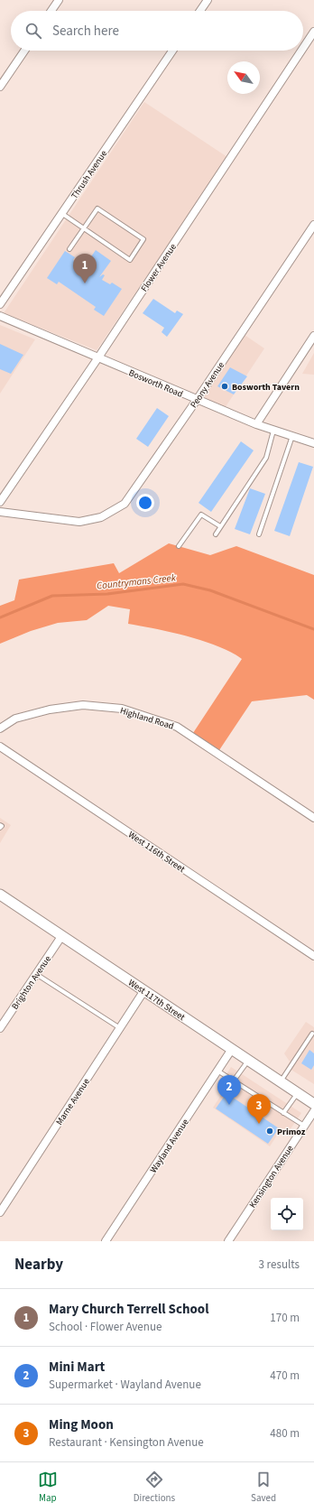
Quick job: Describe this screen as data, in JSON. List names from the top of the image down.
{
  "streets": {
    "main road": ["West 117th Street"],
    "street": [
      "Thrush Avenue",
      "Flower Avenue",
      "Bosworth Road",
      "Peony Avenue",
      "Highland Road",
      "West 116th Street",
      "Brighton Avenue",
      "Marne Avenue",
      "Wayland Avenue",
      "Kensington Avenue"
    ]
  },
  "crossings": [
    ["Flower Avenue", "Bosworth Road"],
    ["Bosworth Road", "Peony Avenue"],
    ["Brighton Avenue", "West 117th Street"],
    ["West 117th Street", "Marne Avenue"],
    ["West 117th Street", "Wayland Avenue"]
  ],
  "water": ["Countrymans Creek"],
  "places": ["Bosworth Tavern", "Primoz"],
  "north": "top left",
  "page": {
    "search": "Search here",
    "pins": ["1", "2", "3"],
    "heading": ["Nearby", "3 results"],
    "list": [
      {
        "mark": "1",
        "name": "Mary Church Terrell School",
        "note": "School · Flower Avenue",
        "value": "170 m"
      },
      {
        "mark": "2",
        "name": "Mini Mart",
        "note": "Supermarket · Wayland Avenue",
        "value": "470 m"
      },
      {
        "mark": "3",
        "name": "Ming Moon",
        "note": "Restaurant · Kensington Avenue",
        "value": "480 m"
      }
    ],
    "nav": ["Map", "Directions", "Saved"]
  }
}
